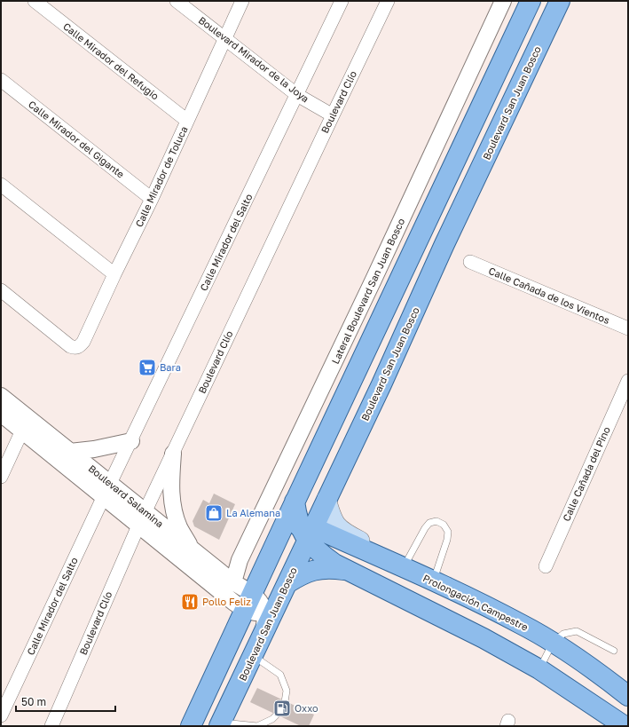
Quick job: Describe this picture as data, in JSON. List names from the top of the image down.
{
  "streets": {
    "main road": ["Boulevard San Juan Bosco", "Prolongación Campestre"],
    "street": [
      "Boulevard Mirador de la Joya",
      "Calle Mirador del Refugio",
      "Boulevard Clío",
      "Calle Mirador del Gigante",
      "Calle Mirador de Toluca",
      "Calle Mirador del Salto",
      "Lateral Boulevard San Juan Bosco",
      "Calle Cañada de los Vientos",
      "Calle Cañada del Pino",
      "Boulevard Salamina"
    ]
  },
  "crossings": [
    ["Boulevard Mirador de la Joya", "Boulevard Clío"],
    ["Boulevard Mirador de la Joya", "Calle Mirador de Toluca"],
    ["Boulevard Mirador de la Joya", "Calle Mirador del Salto"],
    ["Calle Mirador del Refugio", "Calle Mirador de Toluca"],
    ["Boulevard Clío", "Boulevard Salamina"],
    ["Boulevard San Juan Bosco", "Prolongación Campestre"],
    ["Calle Mirador del Gigante", "Calle Mirador de Toluca"],
    ["Calle Mirador del Salto", "Boulevard Salamina"],
    ["Lateral Boulevard San Juan Bosco", "Boulevard Salamina"]
  ],
  "places": {
    "supermarket": ["Bara"],
    "shop": ["La Alemana"],
    "restaurant": ["Pollo Feliz"],
    "fuel station": ["Oxxo"]
  },
  "scale_bar": "50 m"
}
